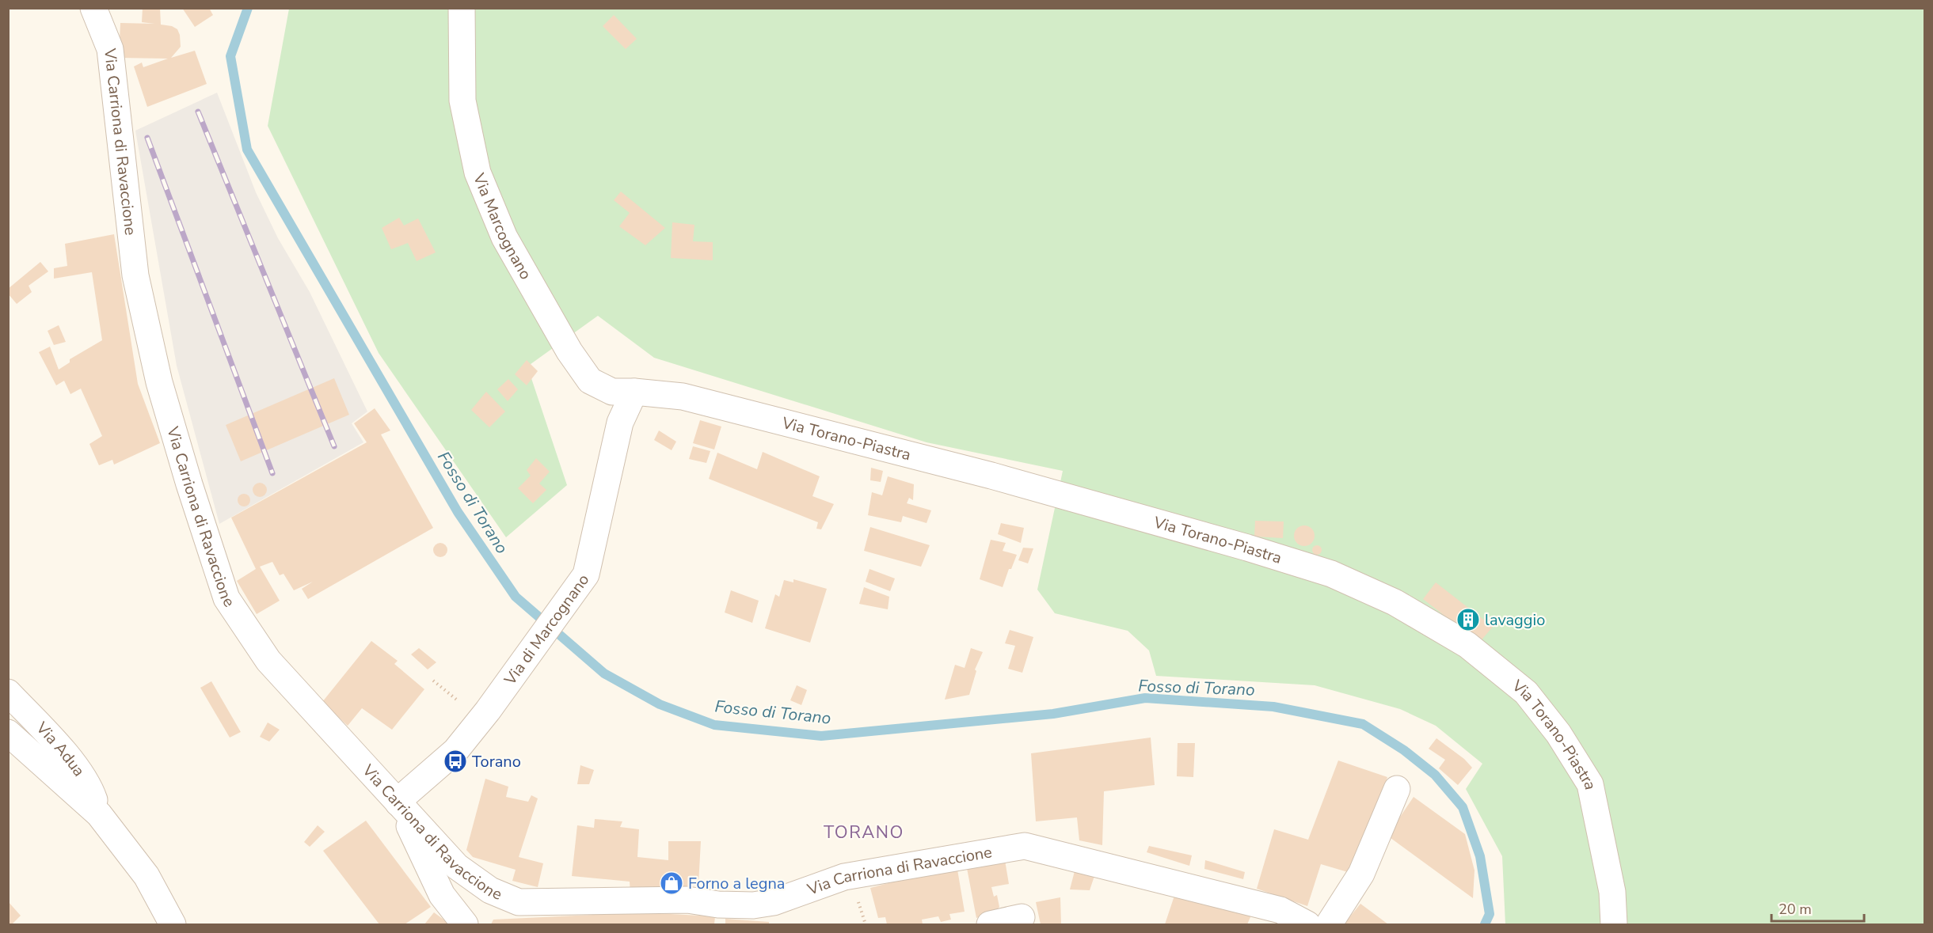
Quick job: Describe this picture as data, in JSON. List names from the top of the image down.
{
  "streets": {
    "street": [
      "Via Carriona di Ravaccione",
      "Via Marcognano",
      "Via Torano-Piastra",
      "Via di Marcognano",
      "Via Adua"
    ]
  },
  "crossings": [
    ["Via Carriona di Ravaccione", "Via di Marcognano"],
    ["Via Marcognano", "Via Torano-Piastra"],
    ["Via Marcognano", "Via di Marcognano"],
    ["Via Torano-Piastra", "Via di Marcognano"]
  ],
  "districts": ["TORANO"],
  "water": ["Fosso di Torano"],
  "places": {
    "building": ["lavaggio"],
    "bus stop": ["Torano"],
    "shop": ["Forno a legna"]
  },
  "scale_bar": "20 m"
}
